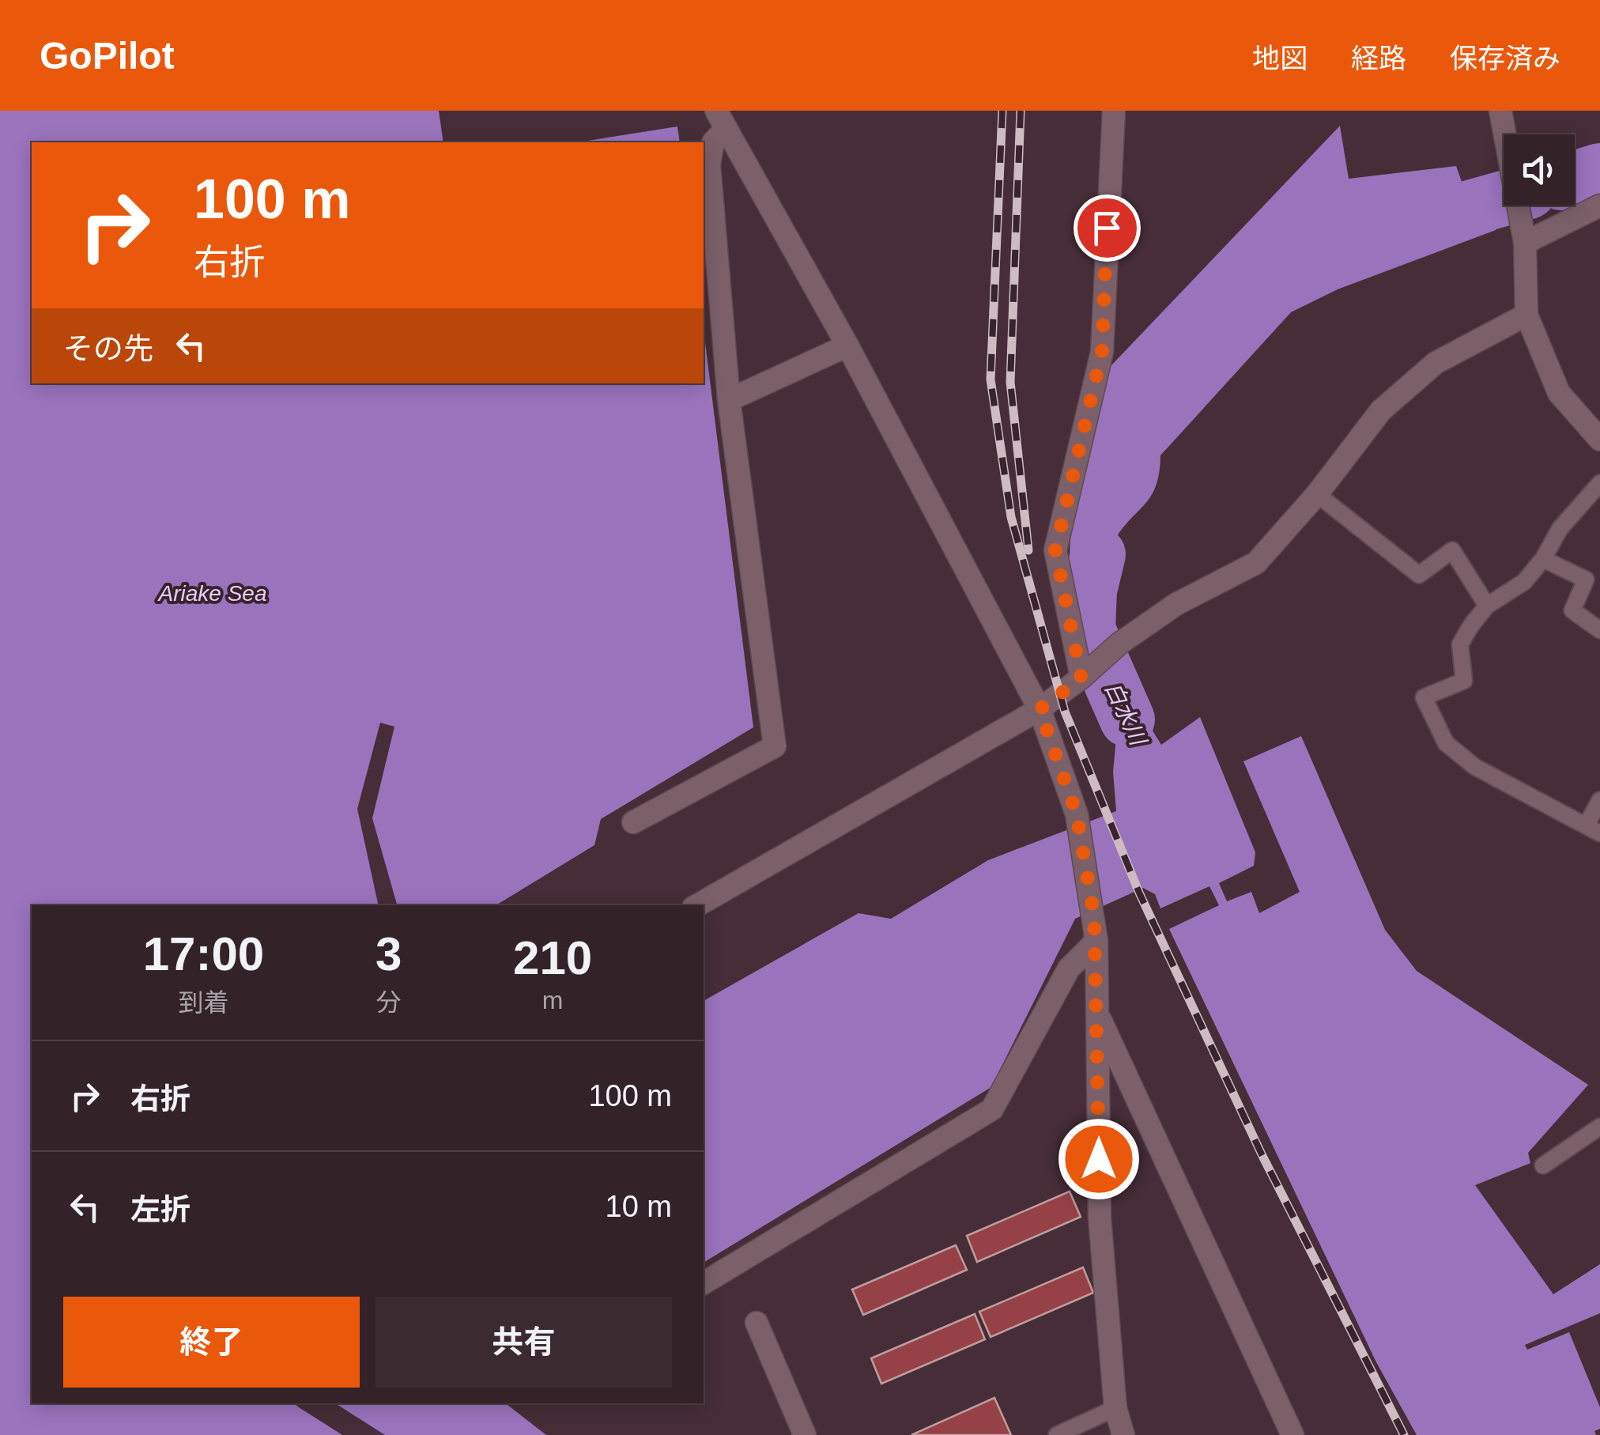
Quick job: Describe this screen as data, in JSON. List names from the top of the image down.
{
  "water": ["Ariake Sea", "白水川"],
  "page": {
    "header": "GoPilot",
    "nav": ["地図", "経路", "保存済み"],
    "turn": ["100 m", "右折"],
    "then": "その先",
    "eta": [
      "17:00",
      "到着",
      "3",
      "分",
      "210",
      "m"
    ],
    "list": [
      {
        "name": "右折",
        "value": "100 m"
      },
      {
        "name": "左折",
        "value": "10 m"
      }
    ],
    "buttons": ["終了", "共有"]
  }
}
